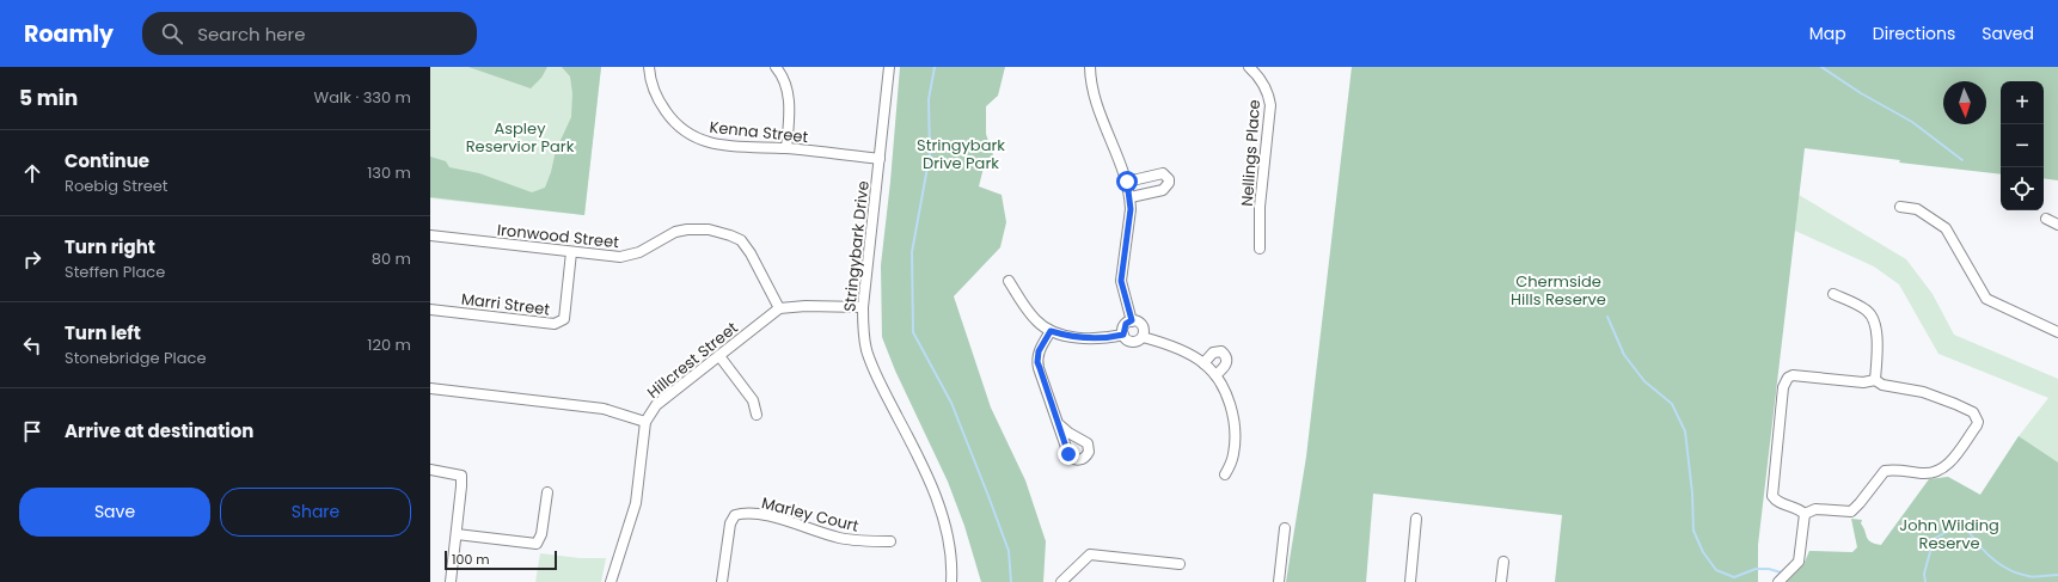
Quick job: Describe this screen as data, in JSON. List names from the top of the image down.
{
  "streets": {
    "street": [
      "Kenna Street",
      "Nellings Place",
      "Ironwood Street",
      "Stringybark Drive",
      "Marri Street",
      "Hillcrest Street",
      "Marley Court"
    ]
  },
  "crossings": [
    ["Kenna Street", "Stringybark Drive"],
    ["Ironwood Street", "Marri Street"],
    ["Ironwood Street", "Hillcrest Street"]
  ],
  "parks": [
    "Aspley Reservior Park",
    "Stringybark Drive Park",
    "Chermside Hills Reserve",
    "John Wilding Reserve"
  ],
  "scale_bar": "100 m",
  "north": "bottom",
  "page": {
    "header": "Roamly",
    "search": "Search here",
    "nav": ["Map", "Directions", "Saved"],
    "heading": ["5 min", "Walk · 330 m"],
    "map_buttons": ["+", "−"],
    "list": [
      ["Continue", "Roebig Street", "130 m"],
      ["Turn right", "Steffen Place", "80 m"],
      ["Turn left", "Stonebridge Place", "120 m"],
      "Arrive at destination"
    ],
    "buttons": ["Save", "Share"],
    "scale": "100 m"
  }
}
